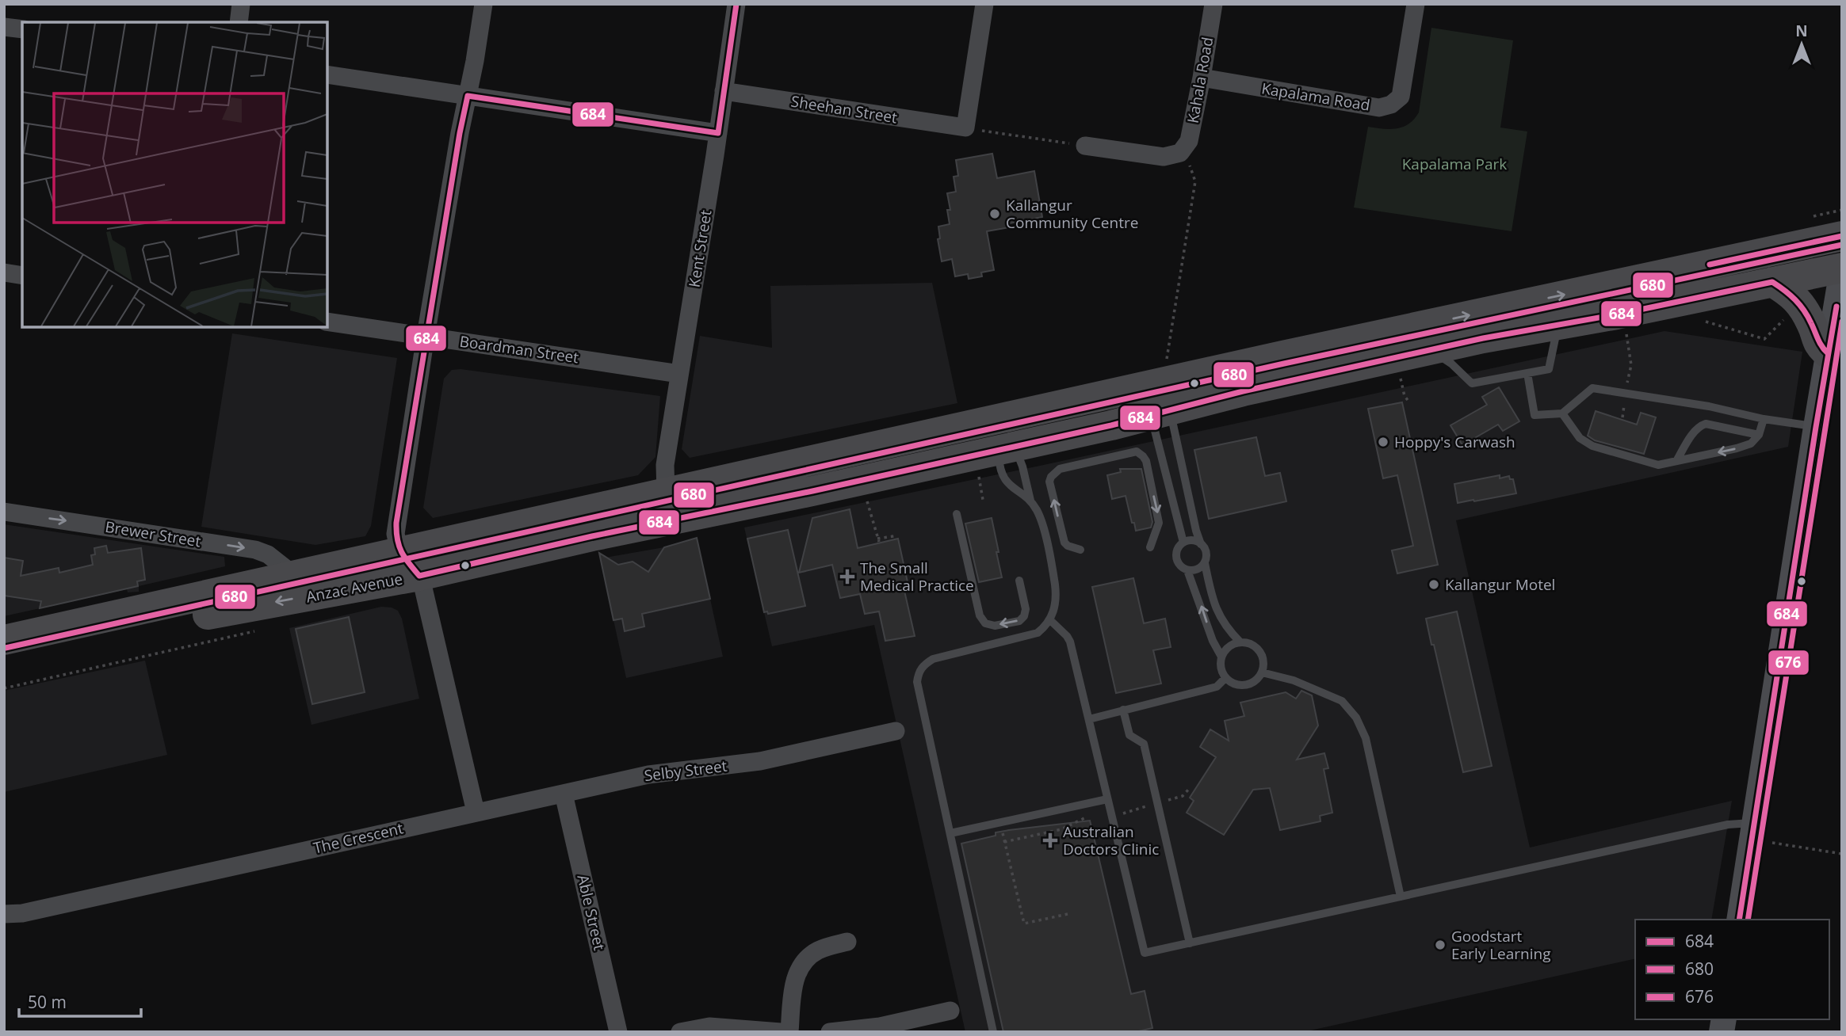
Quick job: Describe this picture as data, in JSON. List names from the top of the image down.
{
  "streets": {
    "highway": ["Anzac Avenue"],
    "street": [
      "Kahala Road",
      "Kapalama Road",
      "Sheehan Street",
      "Kent Street",
      "Boardman Street",
      "Brewer Street",
      "Selby Street",
      "The Crescent",
      "Able Street"
    ]
  },
  "crossings": [
    ["Kahala Road", "Kapalama Road"],
    ["Sheehan Street", "Kent Street"],
    ["Kent Street", "Boardman Street"],
    ["Kent Street", "Anzac Avenue"],
    ["Brewer Street", "Anzac Avenue"],
    ["Selby Street", "The Crescent"],
    ["Selby Street", "Able Street"]
  ],
  "one_way": ["Brewer Street"],
  "parks": ["Kapalama Park"],
  "places": {
    "other": [
      "Kallangur Community Centre",
      "Hoppy's Carwash",
      "Kallangur Motel",
      "Goodstart Early Learning"
    ],
    "health": ["The Small Medical Practice", "Australian Doctors Clinic"]
  },
  "lines": ["transit line 684", "transit line 680", "transit line 676"],
  "legend": ["684", "680", "676"],
  "scale_bar": "50 m",
  "north": "top"
}
